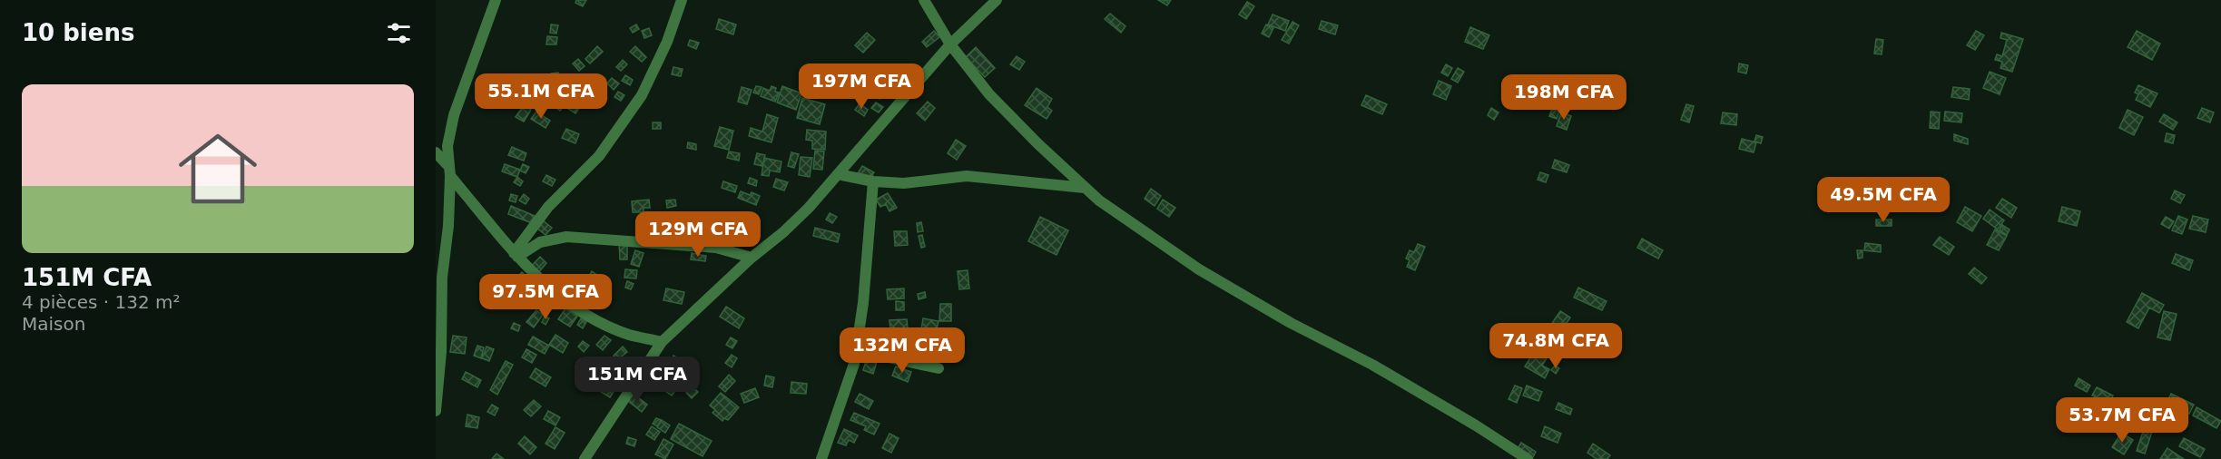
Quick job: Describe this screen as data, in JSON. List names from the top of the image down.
{
  "page": {
    "heading": "10 biens",
    "price": [
      "197M CFA",
      "55.1M CFA",
      "198M CFA",
      "49.5M CFA",
      "129M CFA",
      "97.5M CFA",
      "74.8M CFA",
      "132M CFA",
      "151M CFA",
      "53.7M CFA"
    ],
    "list": [
      {
        "name": "151M CFA",
        "note": "4 pièces · 132 m² · Maison"
      }
    ]
  }
}
